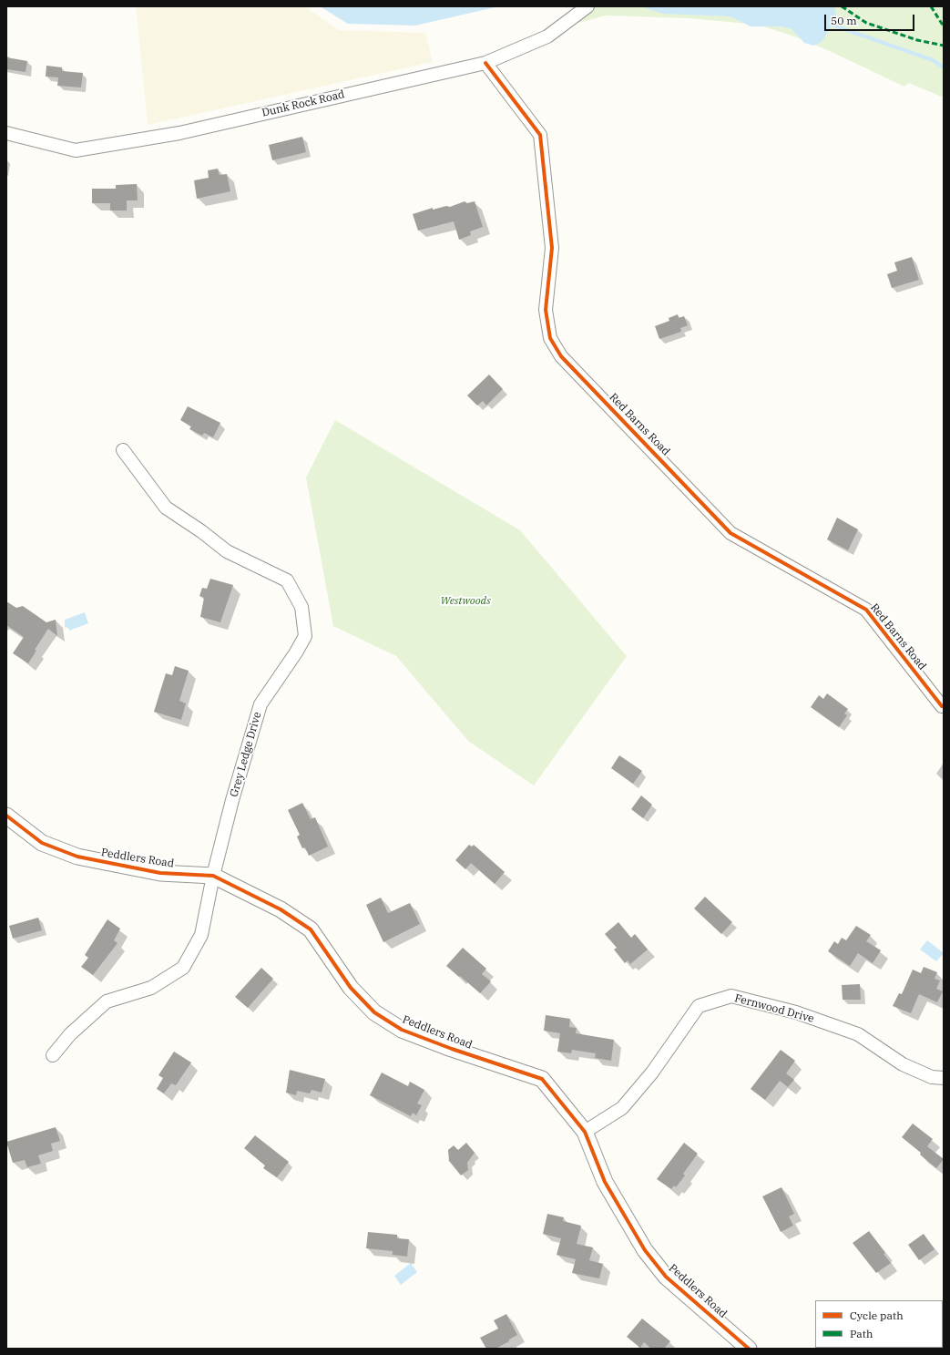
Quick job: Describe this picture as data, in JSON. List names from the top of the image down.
{
  "streets": {
    "street": [
      "Dunk Rock Road",
      "Red Barns Road",
      "Grey Ledge Drive",
      "Peddlers Road",
      "Fernwood Drive"
    ]
  },
  "crossings": [
    ["Dunk Rock Road", "Red Barns Road"],
    ["Grey Ledge Drive", "Peddlers Road"],
    ["Peddlers Road", "Fernwood Drive"]
  ],
  "parks": ["Westwoods"],
  "legend": ["Cycle path", "Path"],
  "scale_bar": "50 m"
}
